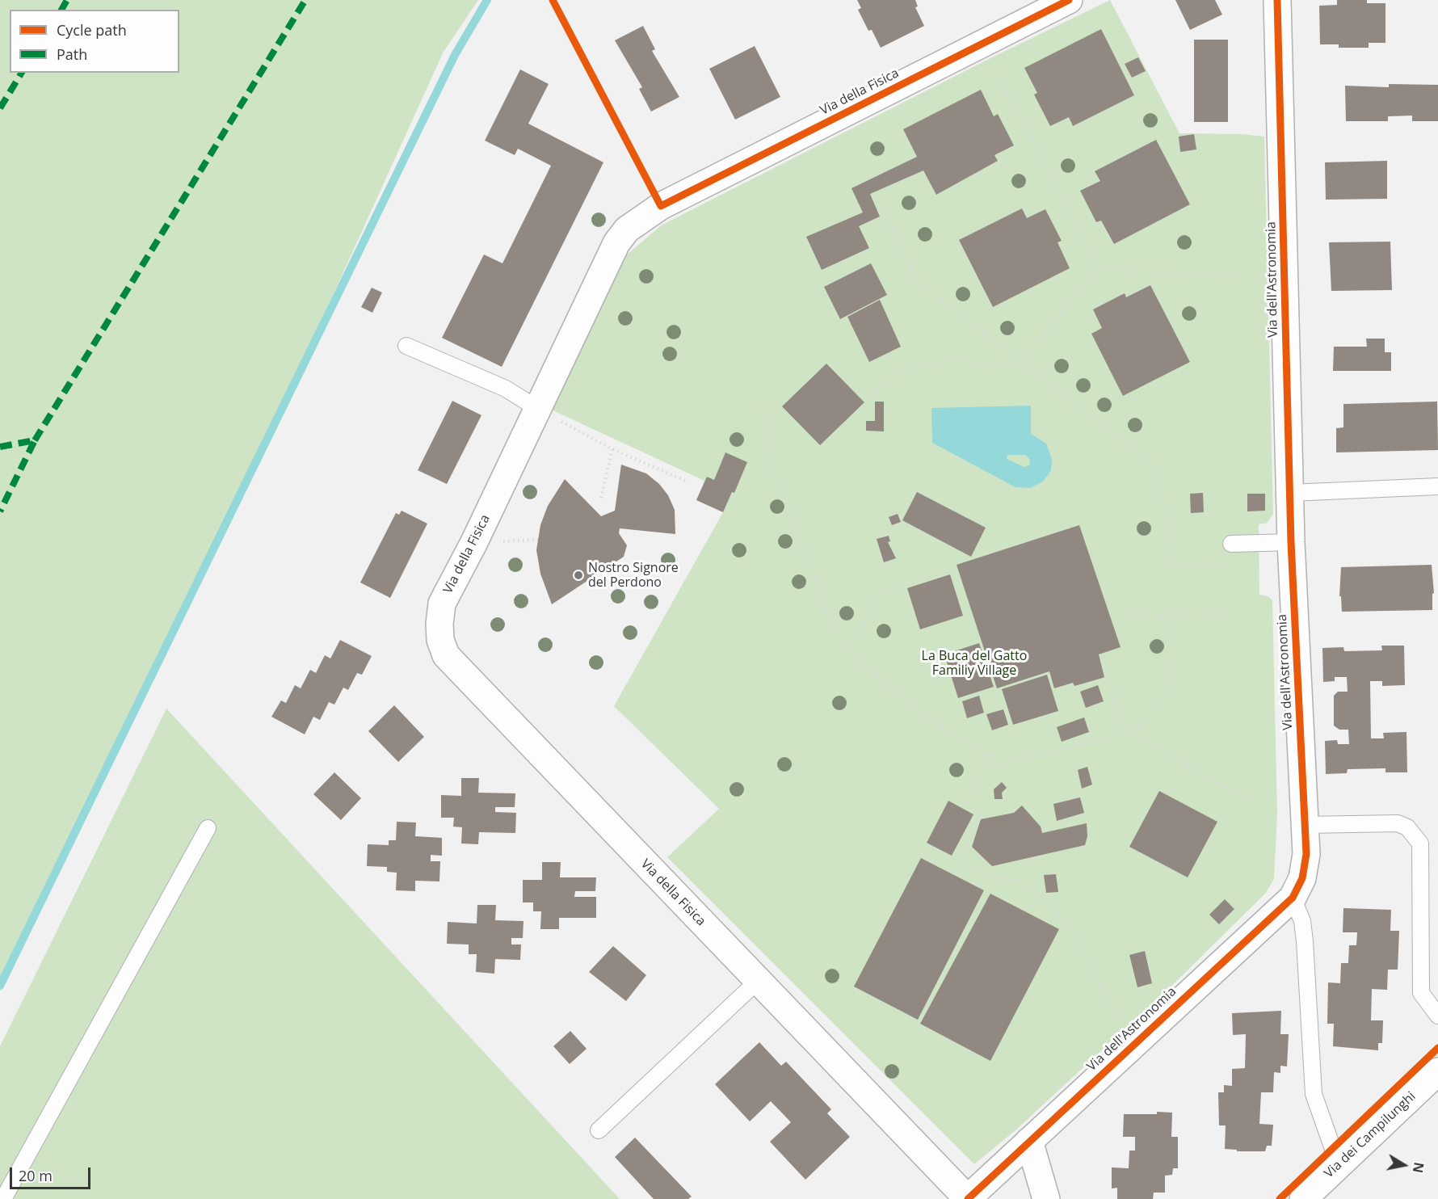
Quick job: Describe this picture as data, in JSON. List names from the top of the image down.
{
  "streets": {
    "street": ["Via della Fisica", "Via dell'Astronomia", "Via dei Campilunghi"]
  },
  "crossings": [
    ["Via della Fisica", "Via dell'Astronomia"]
  ],
  "parks": ["La Buca del Gatto Familiy Village"],
  "places": ["Nostro Signore del Perdono"],
  "legend": ["Cycle path", "Path"],
  "scale_bar": "20 m",
  "north": "right"
}
